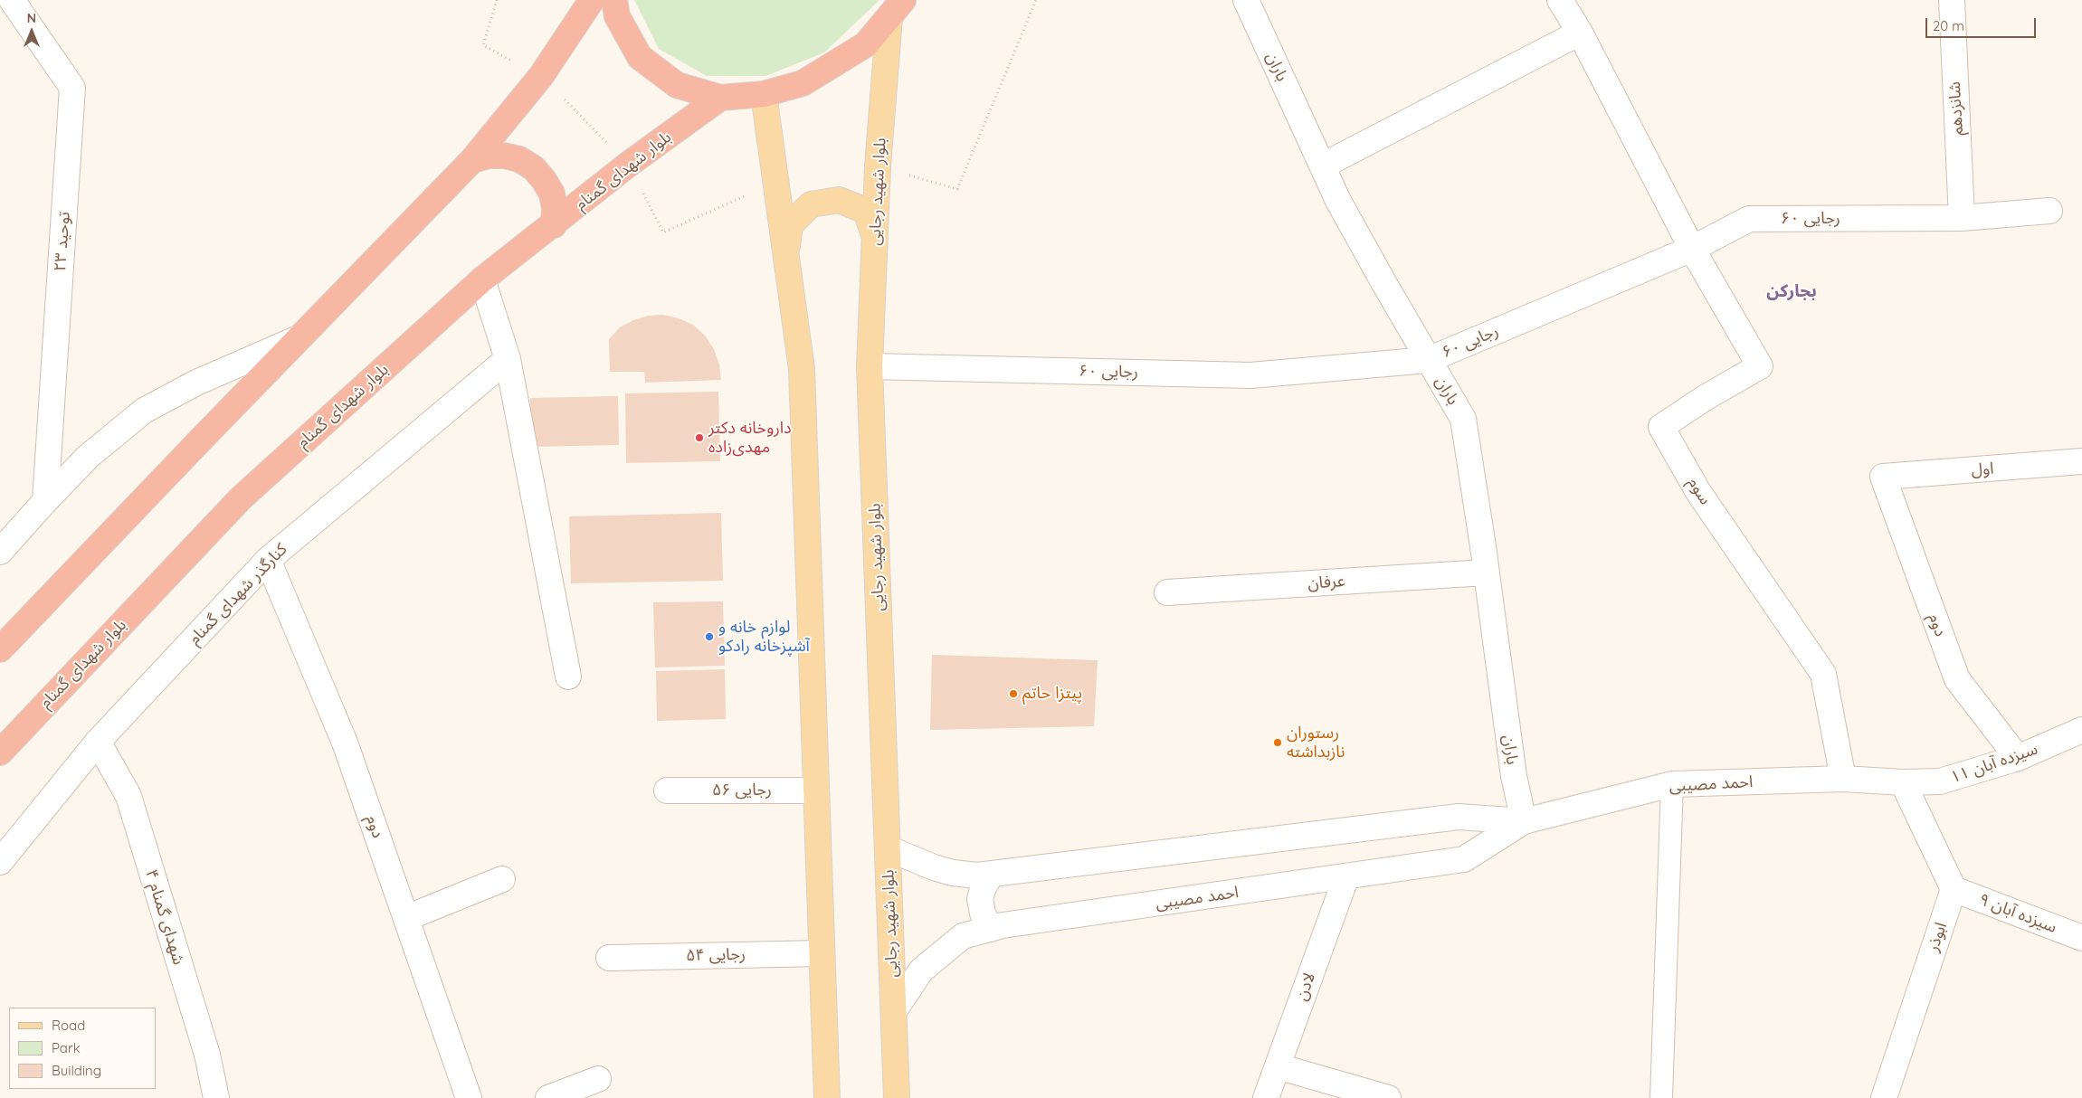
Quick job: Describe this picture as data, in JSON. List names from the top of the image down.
{
  "streets": {
    "highway": ["بلوار شهدای گمنام"],
    "main road": ["بلوار شهید رجایی"],
    "street": [
      "باران",
      "شانزدهم",
      "رجایی ۶۰",
      "توحید ۲۳",
      "اول",
      "سوم",
      "عرفان",
      "کنارگذر شهدای گمنام",
      "دوم",
      "سیزده آبان ۱۱",
      "احمد مصیبی",
      "رجایی ۵۶",
      "سیزده آبان ۹",
      "شهدای گمنام ۴",
      "ابوذر",
      "رجایی ۵۴",
      "لادن"
    ]
  },
  "crossings": [
    ["باران", "رجایی ۶۰"],
    ["باران", "عرفان"],
    ["باران", "احمد مصیبی"],
    ["شانزدهم", "رجایی ۶۰"],
    ["بلوار شهید رجایی", "رجایی ۶۰"],
    ["بلوار شهید رجایی", "احمد مصیبی"],
    ["رجایی ۶۰", "سوم"],
    ["اول", "دوم"],
    ["سوم", "احمد مصیبی"],
    ["کنارگذر شهدای گمنام", "دوم"],
    ["کنارگذر شهدای گمنام", "شهدای گمنام ۴"],
    ["دوم", "سیزده آبان ۱۱"],
    ["سیزده آبان ۱۱", "احمد مصیبی"],
    ["احمد مصیبی", "لادن"],
    ["سیزده آبان ۹", "ابوذر"]
  ],
  "districts": ["بجارکن"],
  "places": [
    "داروخانه دکتر مهدی‌زاده",
    "لوازم خانه و آشپزخانه رادکو",
    "پیتزا حاتم",
    "رستوران نازبداشته"
  ],
  "legend": ["Road", "Park", "Building"],
  "scale_bar": "20 m",
  "north": "top"
}
